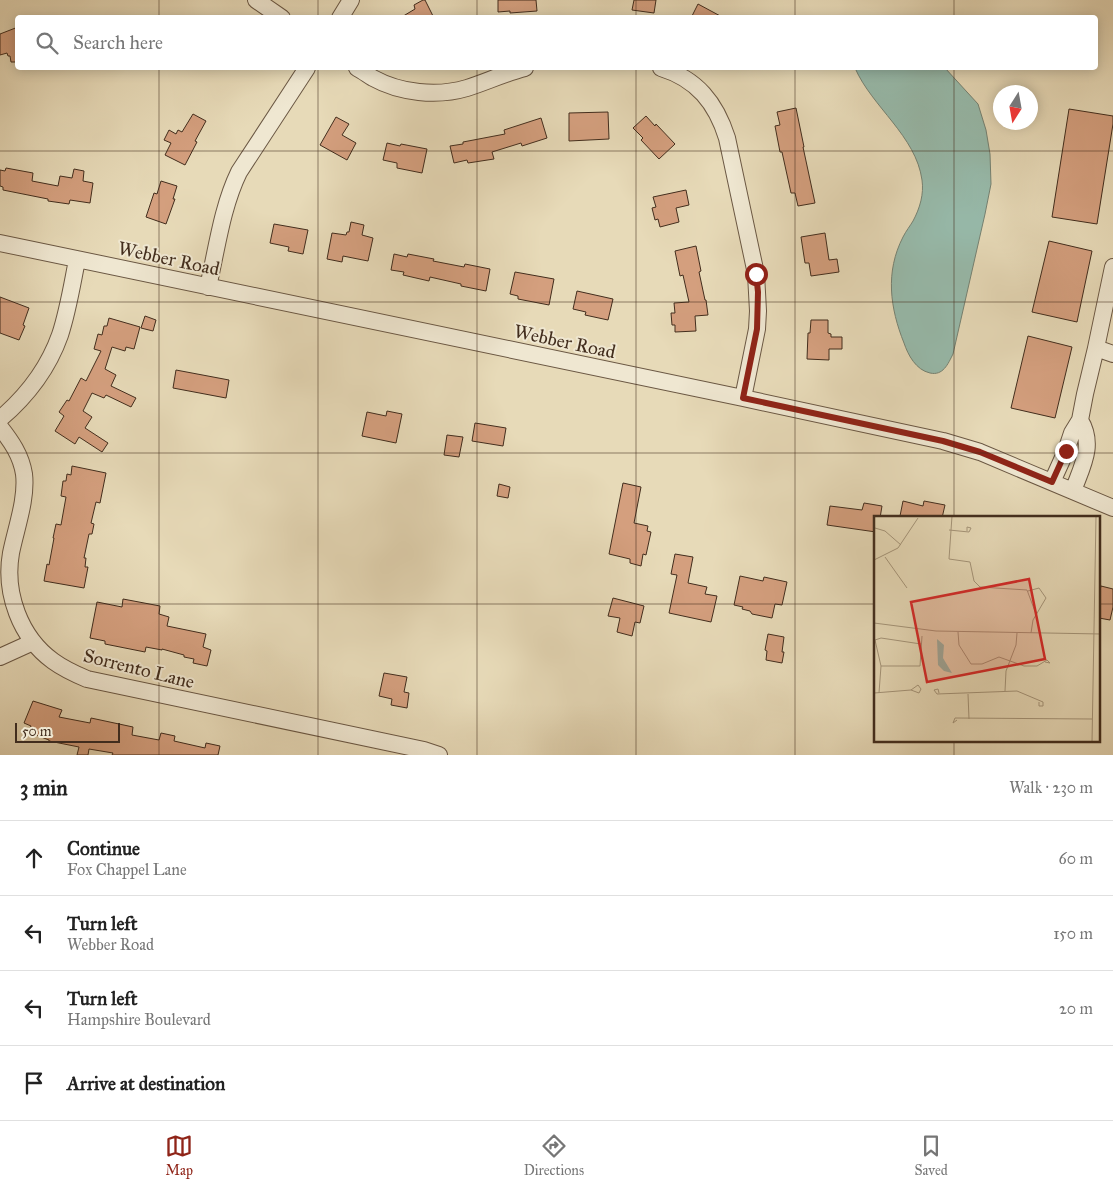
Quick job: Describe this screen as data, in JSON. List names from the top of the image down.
{
  "streets": {
    "street": ["Webber Road", "Sorrento Lane"]
  },
  "scale_bar": "50 m",
  "north": "bottom",
  "page": {
    "search": "Search here",
    "scale": "50 m",
    "heading": ["3 min", "Walk · 230 m"],
    "list": [
      ["Continue", "Fox Chappel Lane", "60 m"],
      ["Turn left", "Webber Road", "150 m"],
      ["Turn left", "Hampshire Boulevard", "20 m"],
      "Arrive at destination"
    ],
    "nav": ["Map", "Directions", "Saved"]
  }
}
